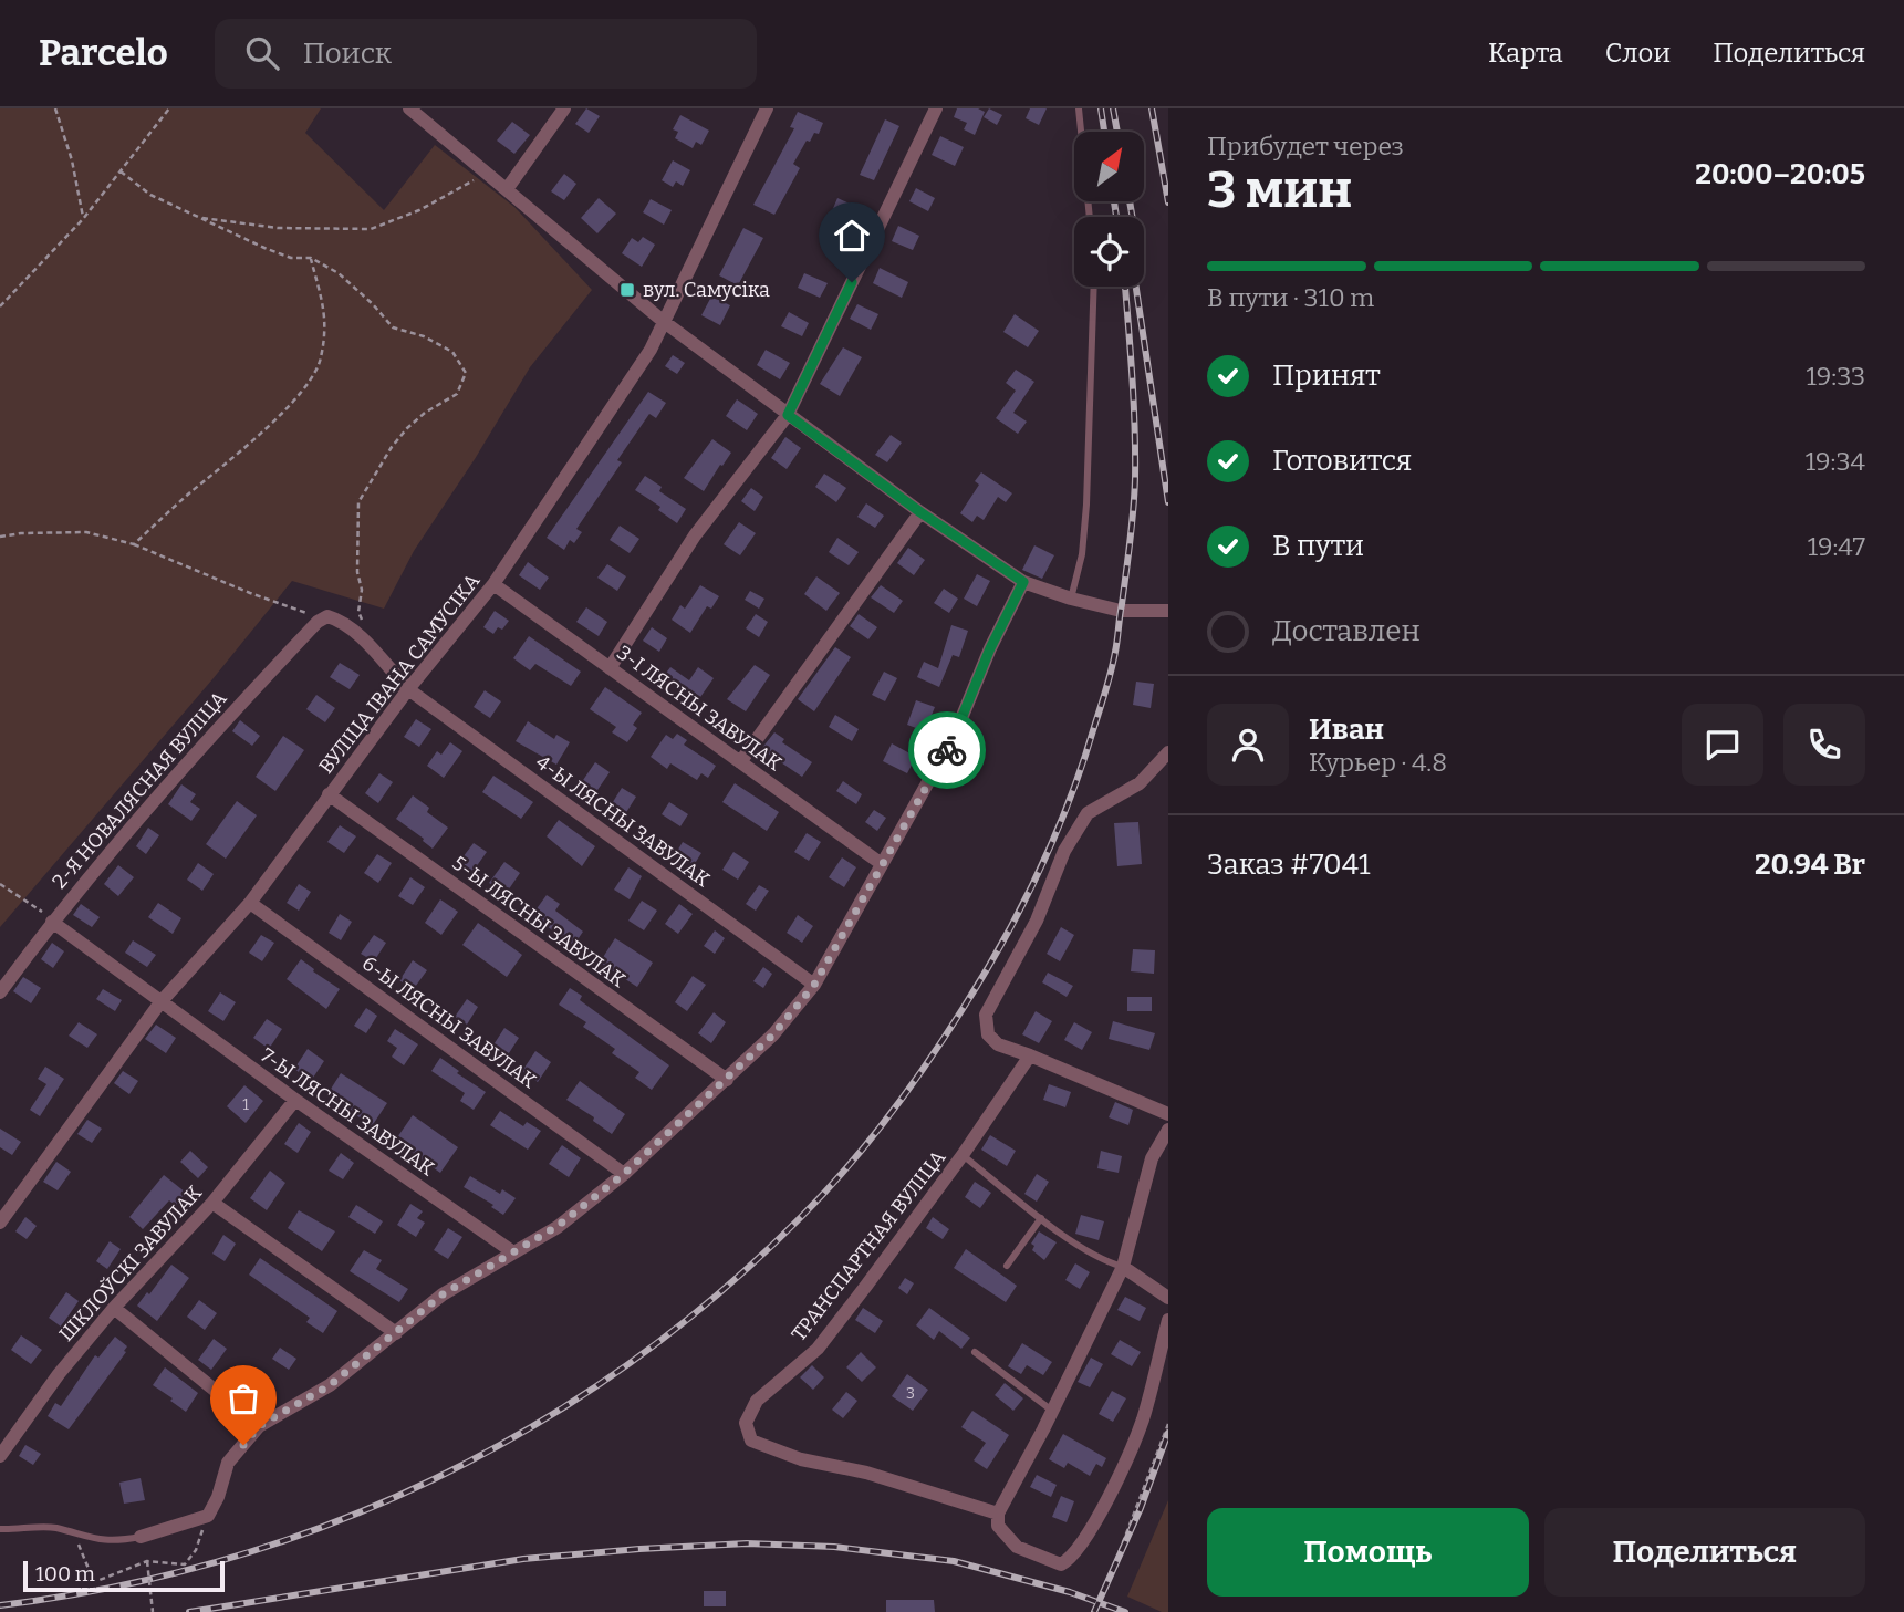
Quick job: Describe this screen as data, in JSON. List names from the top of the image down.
{
  "streets": {
    "street": [
      "ВУЛІЦА ІВАНА САМУСІКА",
      "3-І ЛЯСНЫ ЗАВУЛАК",
      "2-Я НОВАЛЯСНАЯ ВУЛІЦА",
      "4-Ы ЛЯСНЫ ЗАВУЛАК",
      "5-Ы ЛЯСНЫ ЗАВУЛАК",
      "6-Ы ЛЯСНЫ ЗАВУЛАК",
      "7-Ы ЛЯСНЫ ЗАВУЛАК",
      "ТРАНСПАРТНАЯ ВУЛІЦА",
      "ШКЛОЎСКІ ЗАВУЛАК"
    ]
  },
  "crossings": [
    ["ВУЛІЦА ІВАНА САМУСІКА", "3-І ЛЯСНЫ ЗАВУЛАК"],
    ["ВУЛІЦА ІВАНА САМУСІКА", "4-Ы ЛЯСНЫ ЗАВУЛАК"],
    ["ВУЛІЦА ІВАНА САМУСІКА", "5-Ы ЛЯСНЫ ЗАВУЛАК"],
    ["ВУЛІЦА ІВАНА САМУСІКА", "6-Ы ЛЯСНЫ ЗАВУЛАК"],
    ["ВУЛІЦА ІВАНА САМУСІКА", "7-Ы ЛЯСНЫ ЗАВУЛАК"],
    ["2-Я НОВАЛЯСНАЯ ВУЛІЦА", "4-Ы ЛЯСНЫ ЗАВУЛАК"],
    ["2-Я НОВАЛЯСНАЯ ВУЛІЦА", "7-Ы ЛЯСНЫ ЗАВУЛАК"],
    ["7-Ы ЛЯСНЫ ЗАВУЛАК", "ШКЛОЎСКІ ЗАВУЛАК"]
  ],
  "places": {
    "transit": ["вул. Самусіка"]
  },
  "house_numbers": ["1", "3"],
  "scale_bar": "100 m",
  "north": "top right",
  "page": {
    "header": "Parcelo",
    "search": "Поиск",
    "nav": ["Карта", "Слои", "Поделиться"],
    "heading": ["3 мин", "Прибудет через", "20:00–20:05"],
    "panel": [
      "Иван",
      "Курьер · 4.8",
      "Заказ #7041",
      "20.94 Br"
    ],
    "bar": "В пути · 310 m",
    "list": [
      ["Принят", "19:33"],
      ["Готовится", "19:34"],
      ["В пути", "19:47"],
      "Доставлен"
    ],
    "buttons": ["Помощь", "Поделиться"],
    "scale": "100 m"
  }
}
